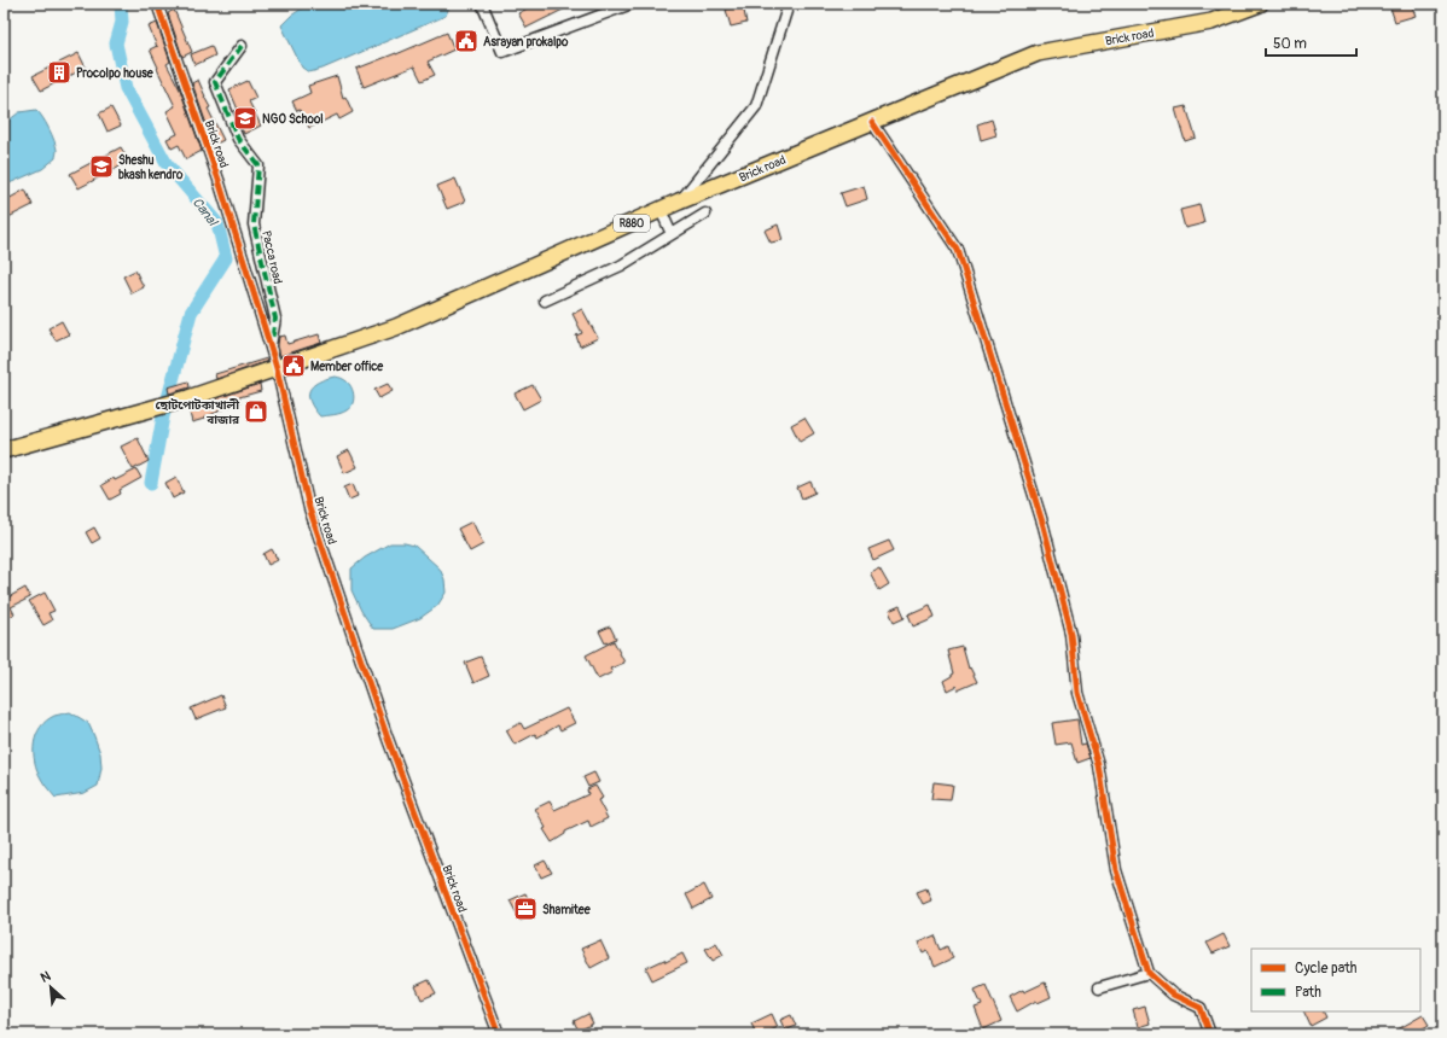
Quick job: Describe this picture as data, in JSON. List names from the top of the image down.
{
  "streets": {
    "main road": ["Brick road", "R880"],
    "street": ["Pacca road"]
  },
  "crossings": [
    ["Brick road", "Pacca road"]
  ],
  "water": ["Canal"],
  "places": {
    "public building": ["Asrayan prokalpo", "Member office"],
    "building": ["Procolpo house"],
    "school or university": ["NGO School", "Sheshu bkash kendro"],
    "shop": ["ছোটপোটকাখালী বাজার"],
    "office": ["Shamitee"]
  },
  "legend": ["Cycle path", "Path"],
  "scale_bar": "50 m",
  "north": "top left"
}
